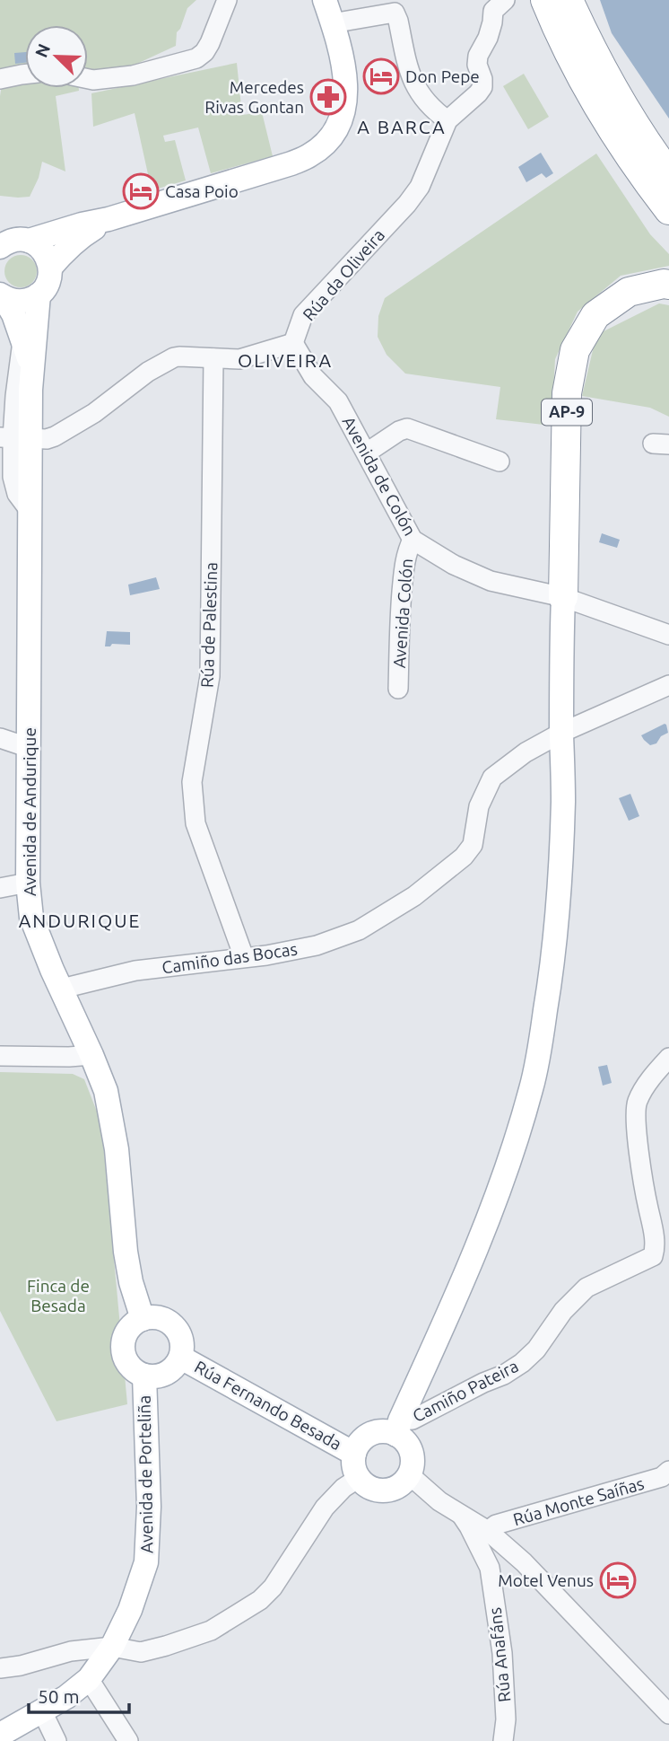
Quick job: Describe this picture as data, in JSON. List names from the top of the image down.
{
  "streets": {
    "highway": ["AP-9"],
    "main road": ["Avenida de Andurique", "Rúa Fernando Besada", "Avenida de Porteliña"],
    "street": [
      "Rúa da Oliveira",
      "Avenida de Colón",
      "Avenida Colón",
      "Rúa de Palestina",
      "Camiño das Bocas",
      "Camiño Pateira",
      "Rúa Monte Saíñas",
      "Rúa Anafáns"
    ]
  },
  "crossings": [
    ["Rúa da Oliveira", "Avenida de Colón"],
    ["AP-9", "Avenida de Colón"],
    ["Avenida de Colón", "Avenida Colón"],
    ["Rúa de Palestina", "Camiño das Bocas"],
    ["Avenida de Andurique", "Camiño das Bocas"],
    ["Avenida de Andurique", "Rúa Fernando Besada"],
    ["Avenida de Andurique", "Avenida de Porteliña"],
    ["Camiño Pateira", "Rúa Fernando Besada"],
    ["Rúa Fernando Besada", "Avenida de Porteliña"]
  ],
  "districts": ["A BARCA", "OLIVEIRA", "ANDURIQUE"],
  "parks": ["Finca de Besada"],
  "places": {
    "hotel": ["Don Pepe", "Casa Poio", "Motel Venus"],
    "pharmacy": ["Mercedes Rivas Gontan"]
  },
  "scale_bar": "50 m",
  "north": "top left"
}
